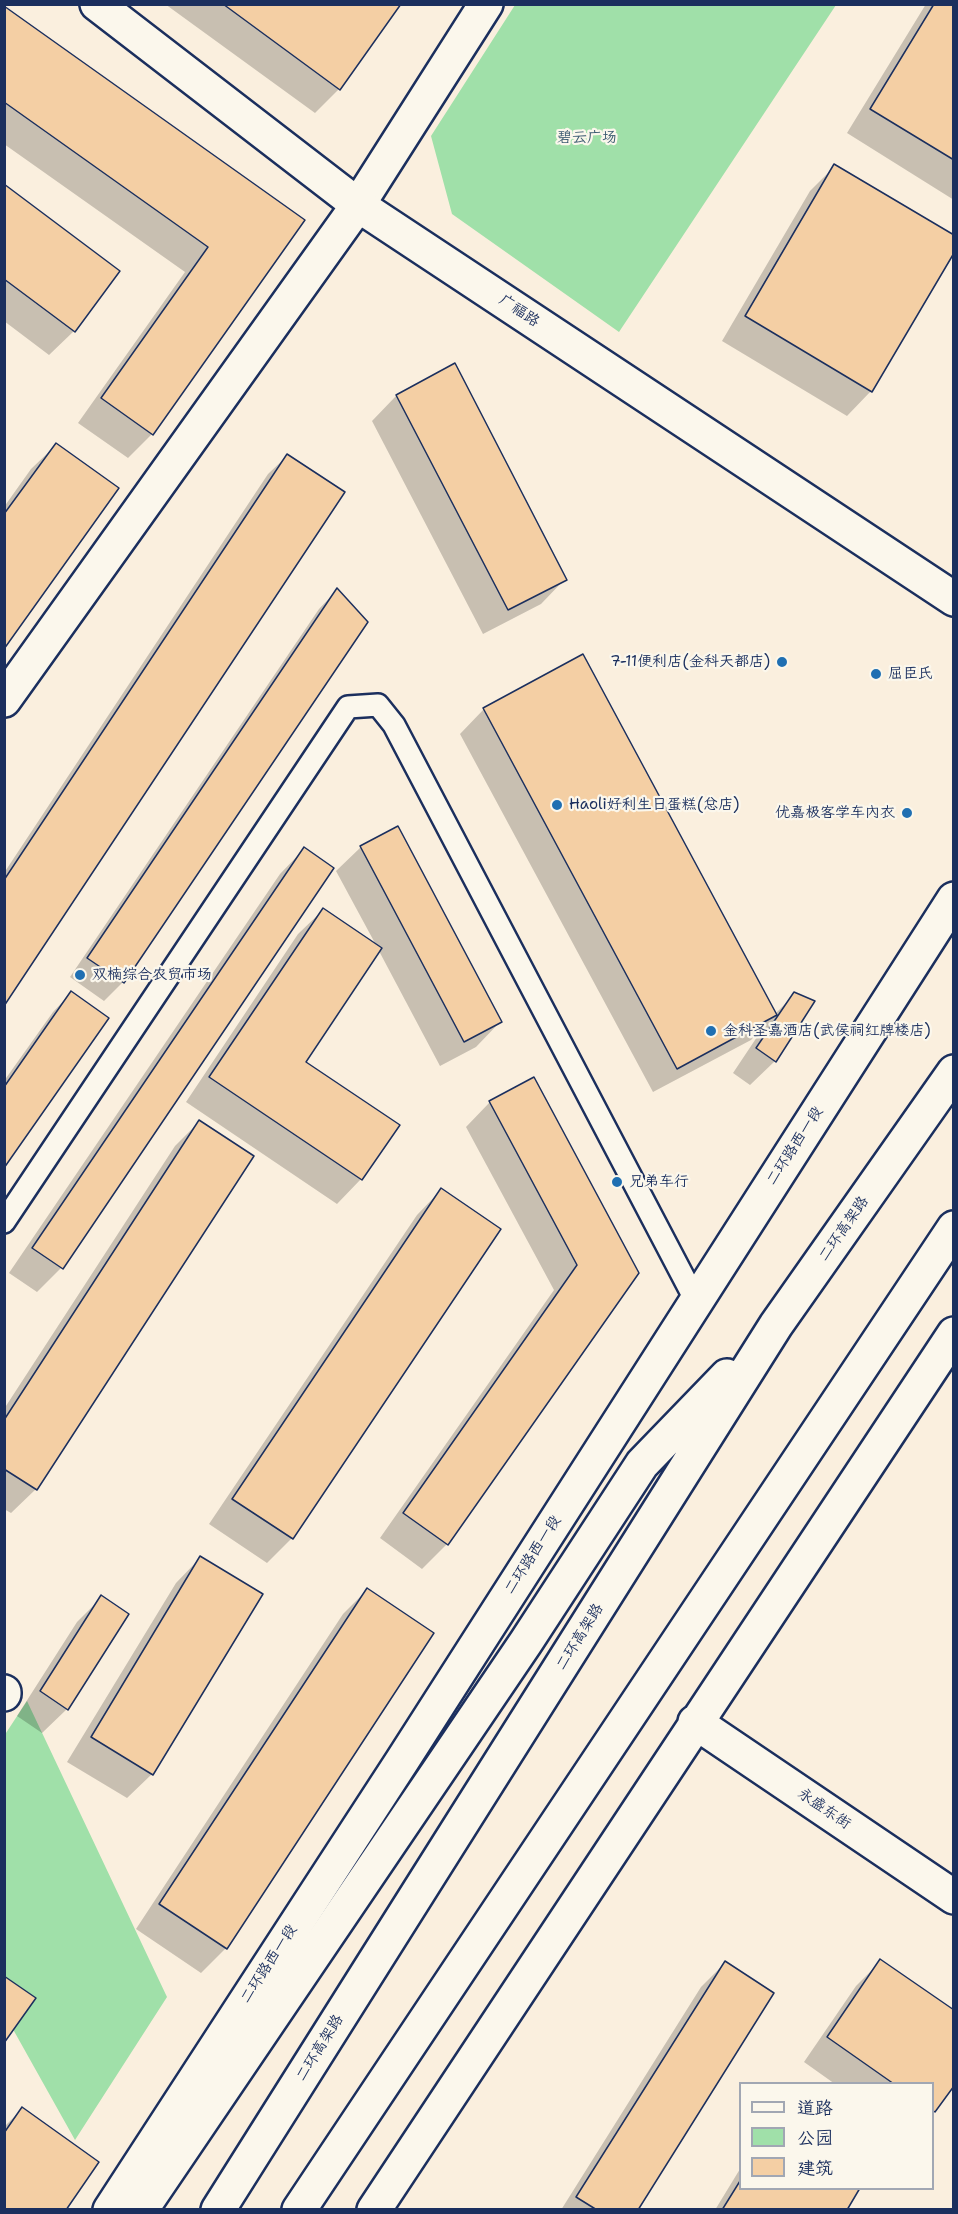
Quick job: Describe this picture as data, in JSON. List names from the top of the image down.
{
  "streets": {
    "main road": [
      "广福路",
      "二环路西一段",
      "二环高架路",
      "永盛东街"
    ]
  },
  "parks": ["碧云广场"],
  "places": [
    "7-11便利店(金科天都店)",
    "屈臣氏",
    "Haoli好利生日蛋糕(总店)",
    "优嘉极客学车内衣",
    "双楠综合农贸市场",
    "金科圣嘉酒店(武侯祠红牌楼店)",
    "兄弟车行"
  ],
  "legend": ["道路", "公园", "建筑"]
}
